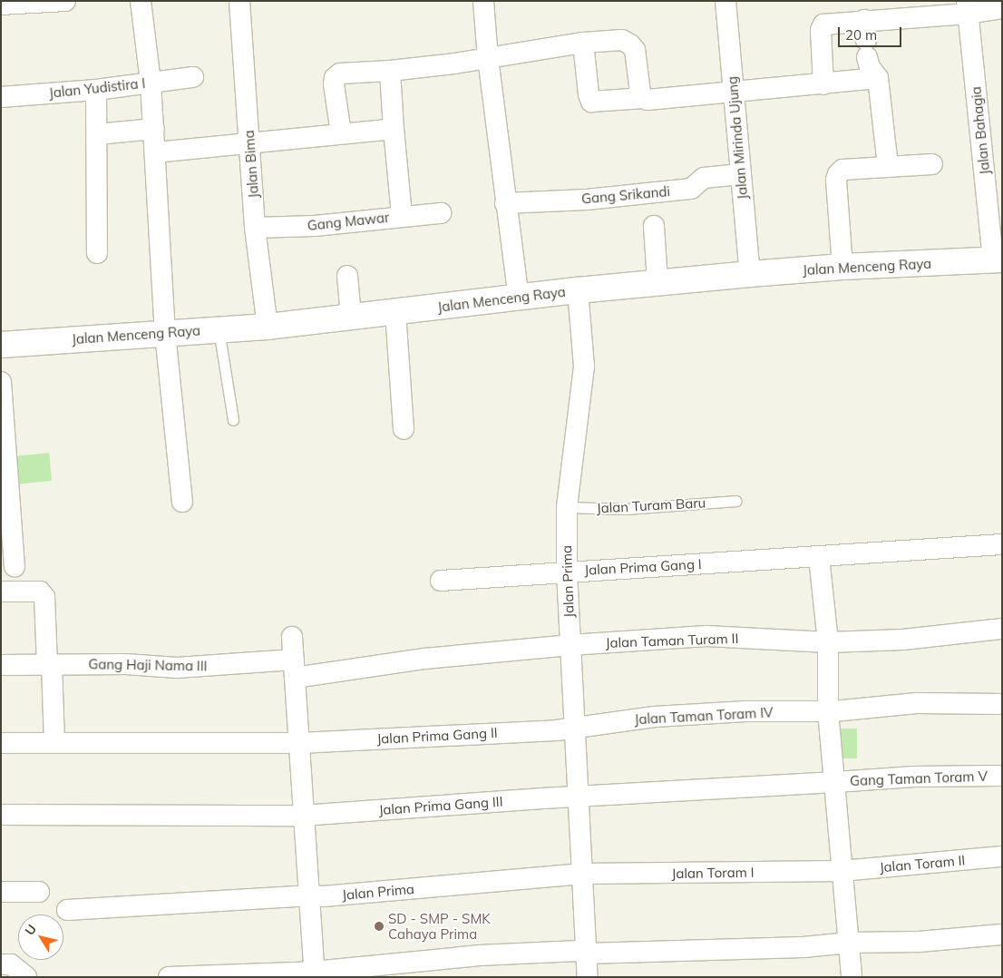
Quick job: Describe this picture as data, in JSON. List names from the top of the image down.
{
  "streets": {
    "street": [
      "Jalan Yudistira I",
      "Jalan Bahagia",
      "Jalan Mirinda Ujung",
      "Jalan Bima",
      "Gang Srikandi",
      "Gang Mawar",
      "Jalan Menceng Raya",
      "Jalan Prima Gang I",
      "Jalan Prima",
      "Jalan Taman Turam II",
      "Gang Haji Nama III",
      "Jalan Taman Toram IV",
      "Jalan Prima Gang II",
      "Gang Taman Toram V",
      "Jalan Prima Gang III",
      "Jalan Toram II",
      "Jalan Toram I"
    ],
    "lane": ["Jalan Turam Baru"]
  },
  "crossings": [
    ["Jalan Bahagia", "Jalan Menceng Raya"],
    ["Jalan Mirinda Ujung", "Gang Srikandi"],
    ["Jalan Mirinda Ujung", "Jalan Menceng Raya"],
    ["Jalan Bima", "Gang Mawar"],
    ["Jalan Bima", "Jalan Menceng Raya"],
    ["Jalan Menceng Raya", "Jalan Prima"],
    ["Jalan Turam Baru", "Jalan Prima"],
    ["Jalan Prima Gang I", "Jalan Prima"],
    ["Jalan Prima", "Jalan Taman Turam II"],
    ["Jalan Prima", "Jalan Taman Toram IV"],
    ["Jalan Prima", "Jalan Prima Gang II"],
    ["Jalan Prima", "Gang Taman Toram V"],
    ["Jalan Prima", "Jalan Prima Gang III"],
    ["Jalan Prima", "Jalan Toram I"],
    ["Jalan Taman Toram IV", "Jalan Prima Gang II"],
    ["Gang Taman Toram V", "Jalan Prima Gang III"],
    ["Jalan Toram II", "Jalan Toram I"]
  ],
  "places": ["SD - SMP - SMK Cahaya Prima"],
  "scale_bar": "20 m",
  "north": "top left"
}
